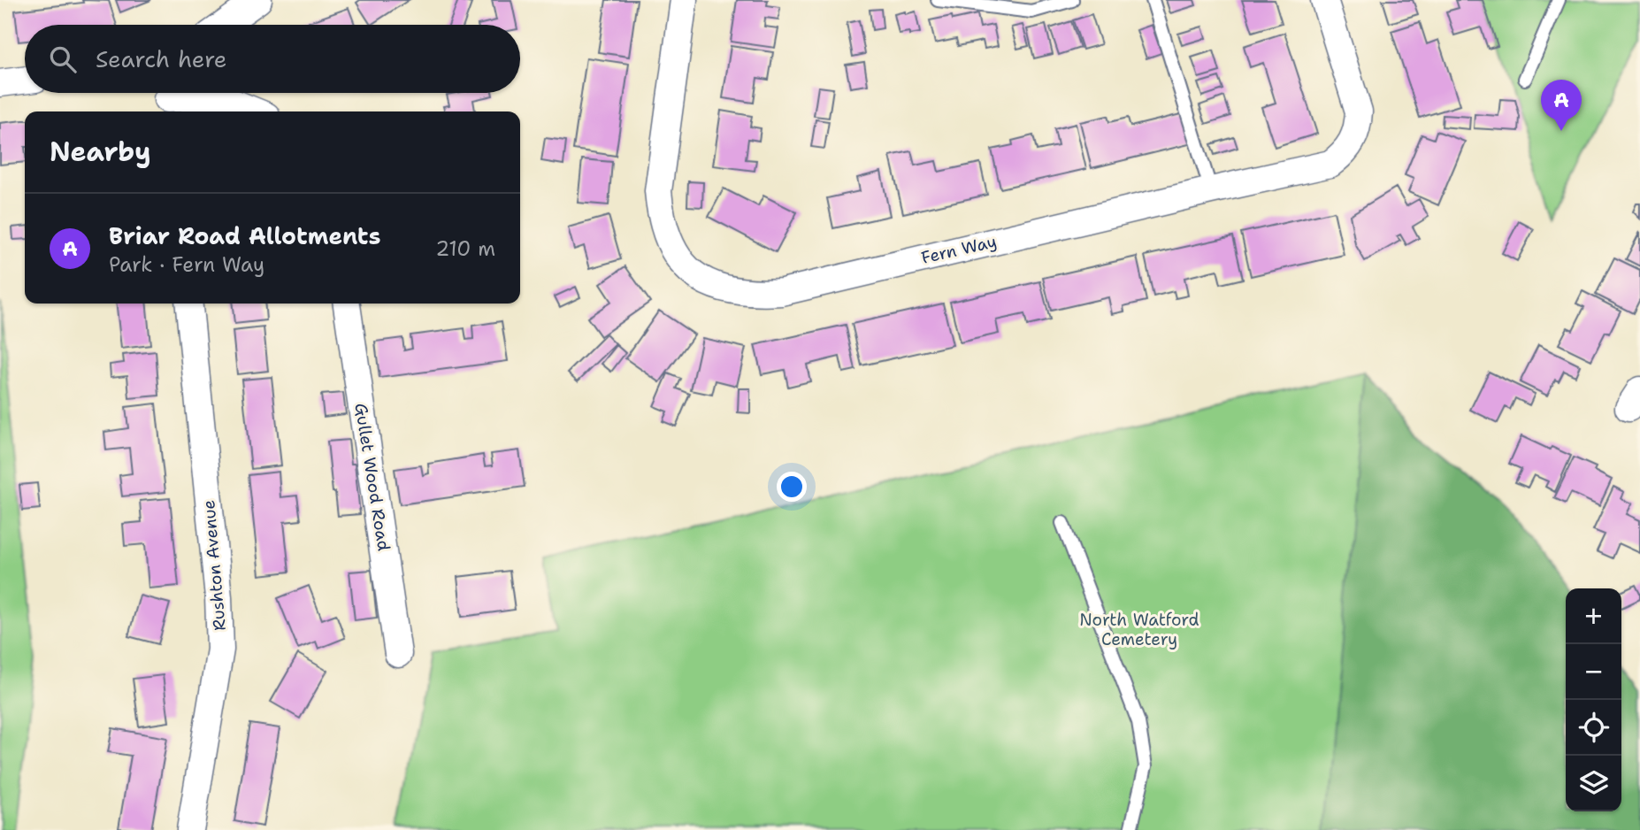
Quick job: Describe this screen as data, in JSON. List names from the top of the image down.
{
  "streets": {
    "street": ["Fern Way", "Gullet Wood Road", "Rushton Avenue"]
  },
  "parks": ["North Watford Cemetery"],
  "page": {
    "search": "Search here",
    "pins": "A",
    "heading": "Nearby",
    "list": [
      {
        "mark": "A",
        "name": "Briar Road Allotments",
        "note": "Park · Fern Way",
        "value": "210 m"
      }
    ],
    "map_buttons": ["+", "−"]
  }
}
